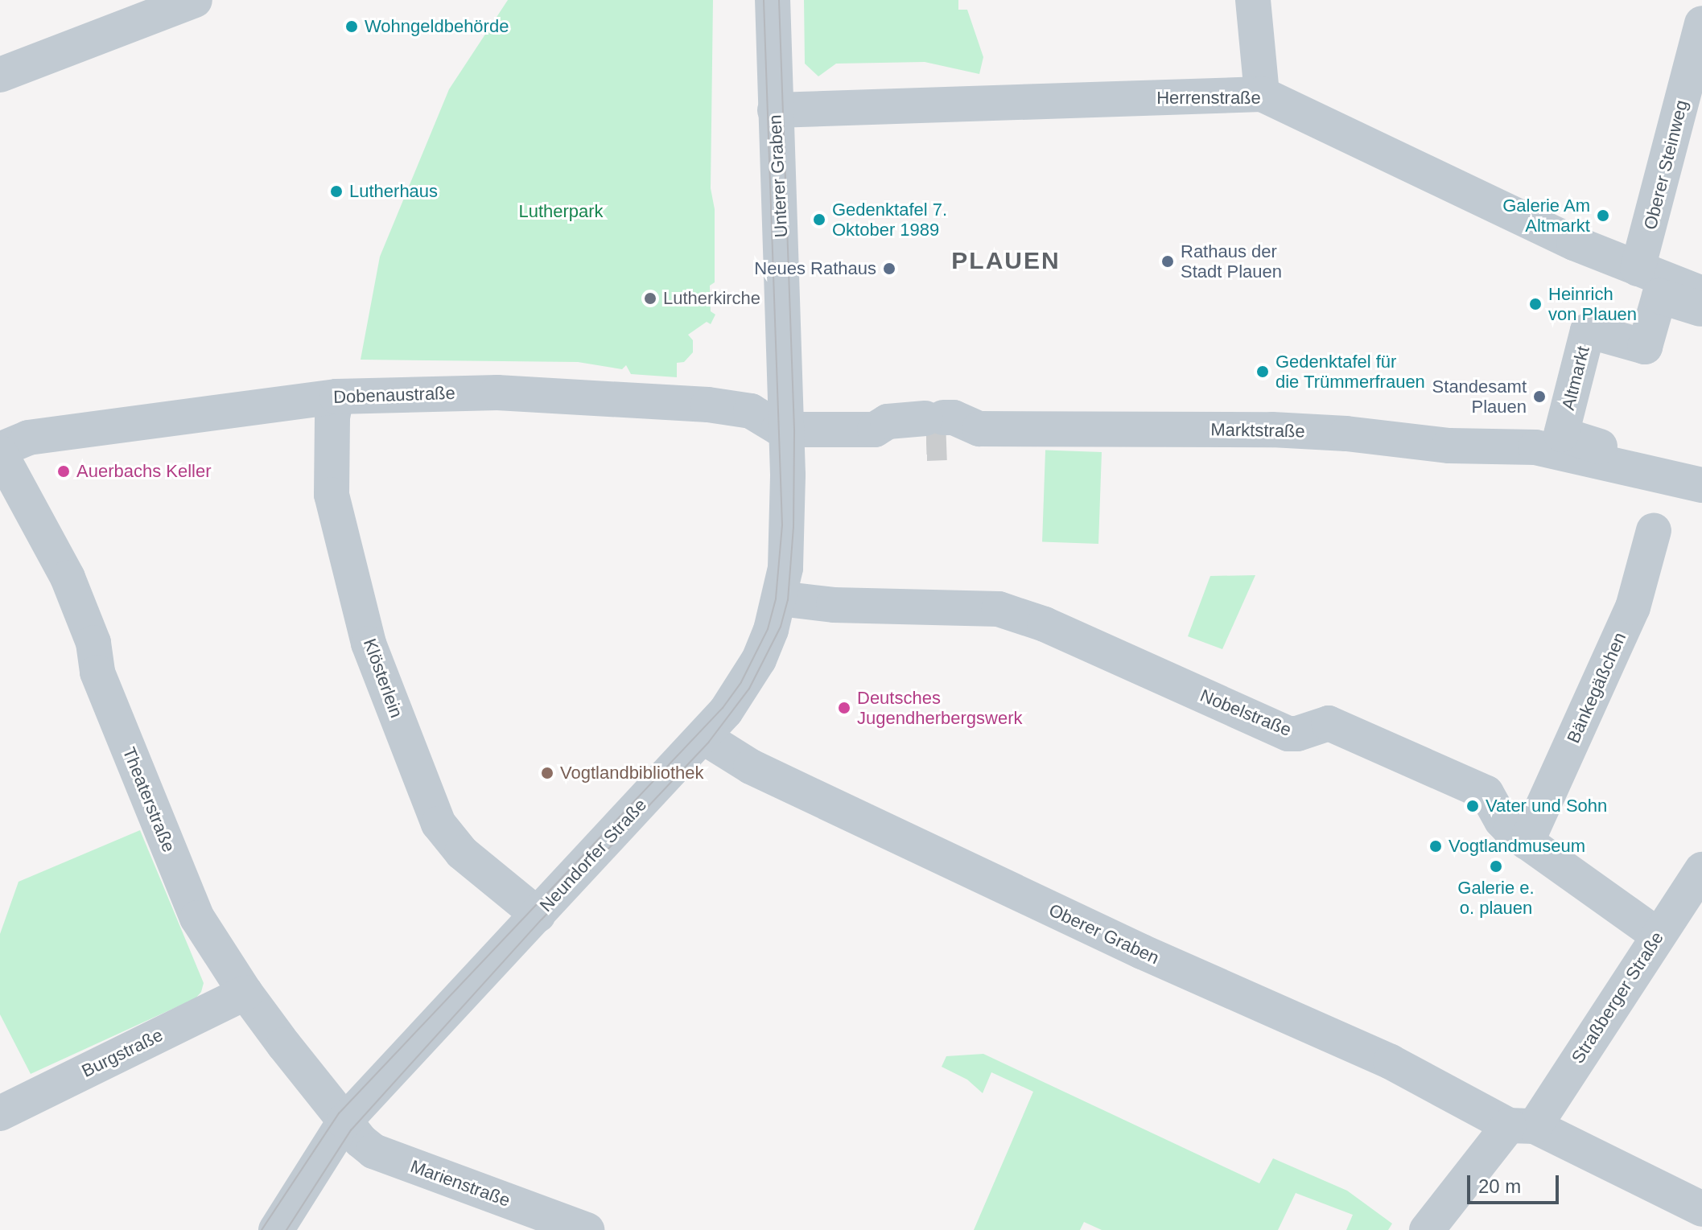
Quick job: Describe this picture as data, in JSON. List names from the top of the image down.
{
  "streets": {
    "street": [
      "Herrenstraße",
      "Oberer Steinweg",
      "Unterer Graben",
      "Altmarkt",
      "Dobenaustraße",
      "Marktstraße",
      "Klösterlein",
      "Bänkegäßchen",
      "Nobelstraße",
      "Theaterstraße",
      "Neundorfer Straße",
      "Oberer Graben",
      "Straßberger Straße",
      "Burgstraße",
      "Marienstraße"
    ]
  },
  "crossings": [
    ["Herrenstraße", "Oberer Steinweg"],
    ["Herrenstraße", "Unterer Graben"],
    ["Unterer Graben", "Dobenaustraße"],
    ["Unterer Graben", "Marktstraße"],
    ["Unterer Graben", "Neundorfer Straße"],
    ["Dobenaustraße", "Marktstraße"],
    ["Dobenaustraße", "Klösterlein"],
    ["Dobenaustraße", "Theaterstraße"],
    ["Dobenaustraße", "Neundorfer Straße"],
    ["Marktstraße", "Neundorfer Straße"],
    ["Klösterlein", "Neundorfer Straße"],
    ["Bänkegäßchen", "Nobelstraße"],
    ["Nobelstraße", "Neundorfer Straße"],
    ["Nobelstraße", "Straßberger Straße"],
    ["Theaterstraße", "Neundorfer Straße"],
    ["Theaterstraße", "Burgstraße"],
    ["Theaterstraße", "Marienstraße"],
    ["Neundorfer Straße", "Oberer Graben"],
    ["Neundorfer Straße", "Marienstraße"],
    ["Oberer Graben", "Straßberger Straße"]
  ],
  "districts": ["PLAUEN"],
  "parks": ["Lutherpark"],
  "places": [
    "Wohngeldbehörde",
    "Lutherhaus",
    "Galerie Am Altmarkt",
    "Gedenktafel 7. Oktober 1989",
    "Rathaus der Stadt Plauen",
    "Neues Rathaus",
    "Lutherkirche",
    "Heinrich von Plauen",
    "Gedenktafel für die Trümmerfrauen",
    "Standesamt Plauen",
    "Auerbachs Keller",
    "Deutsches Jugendherbergswerk",
    "Vogtlandbibliothek",
    "Vater und Sohn",
    "Vogtlandmuseum",
    "Galerie e. o. plauen"
  ],
  "scale_bar": "20 m"
}
